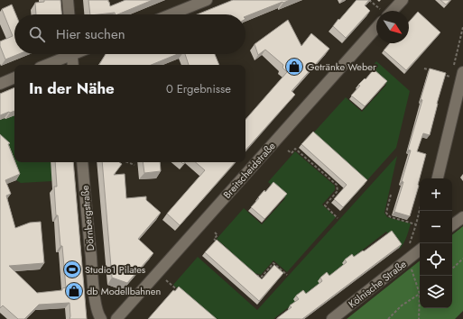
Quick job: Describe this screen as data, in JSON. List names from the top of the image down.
{
  "streets": {
    "main road": ["Breitscheidstraße", "Dörnbergstraße", "Kölnische Straße"]
  },
  "places": {
    "shop": ["Getränke Weber", "db Modellbahnen"],
    "sports": ["Studio1 Pilates"]
  },
  "north": "bottom right",
  "page": {
    "search": "Hier suchen",
    "heading": ["In der Nähe", "0 Ergebnisse"],
    "map_buttons": ["+", "−"]
  }
}
